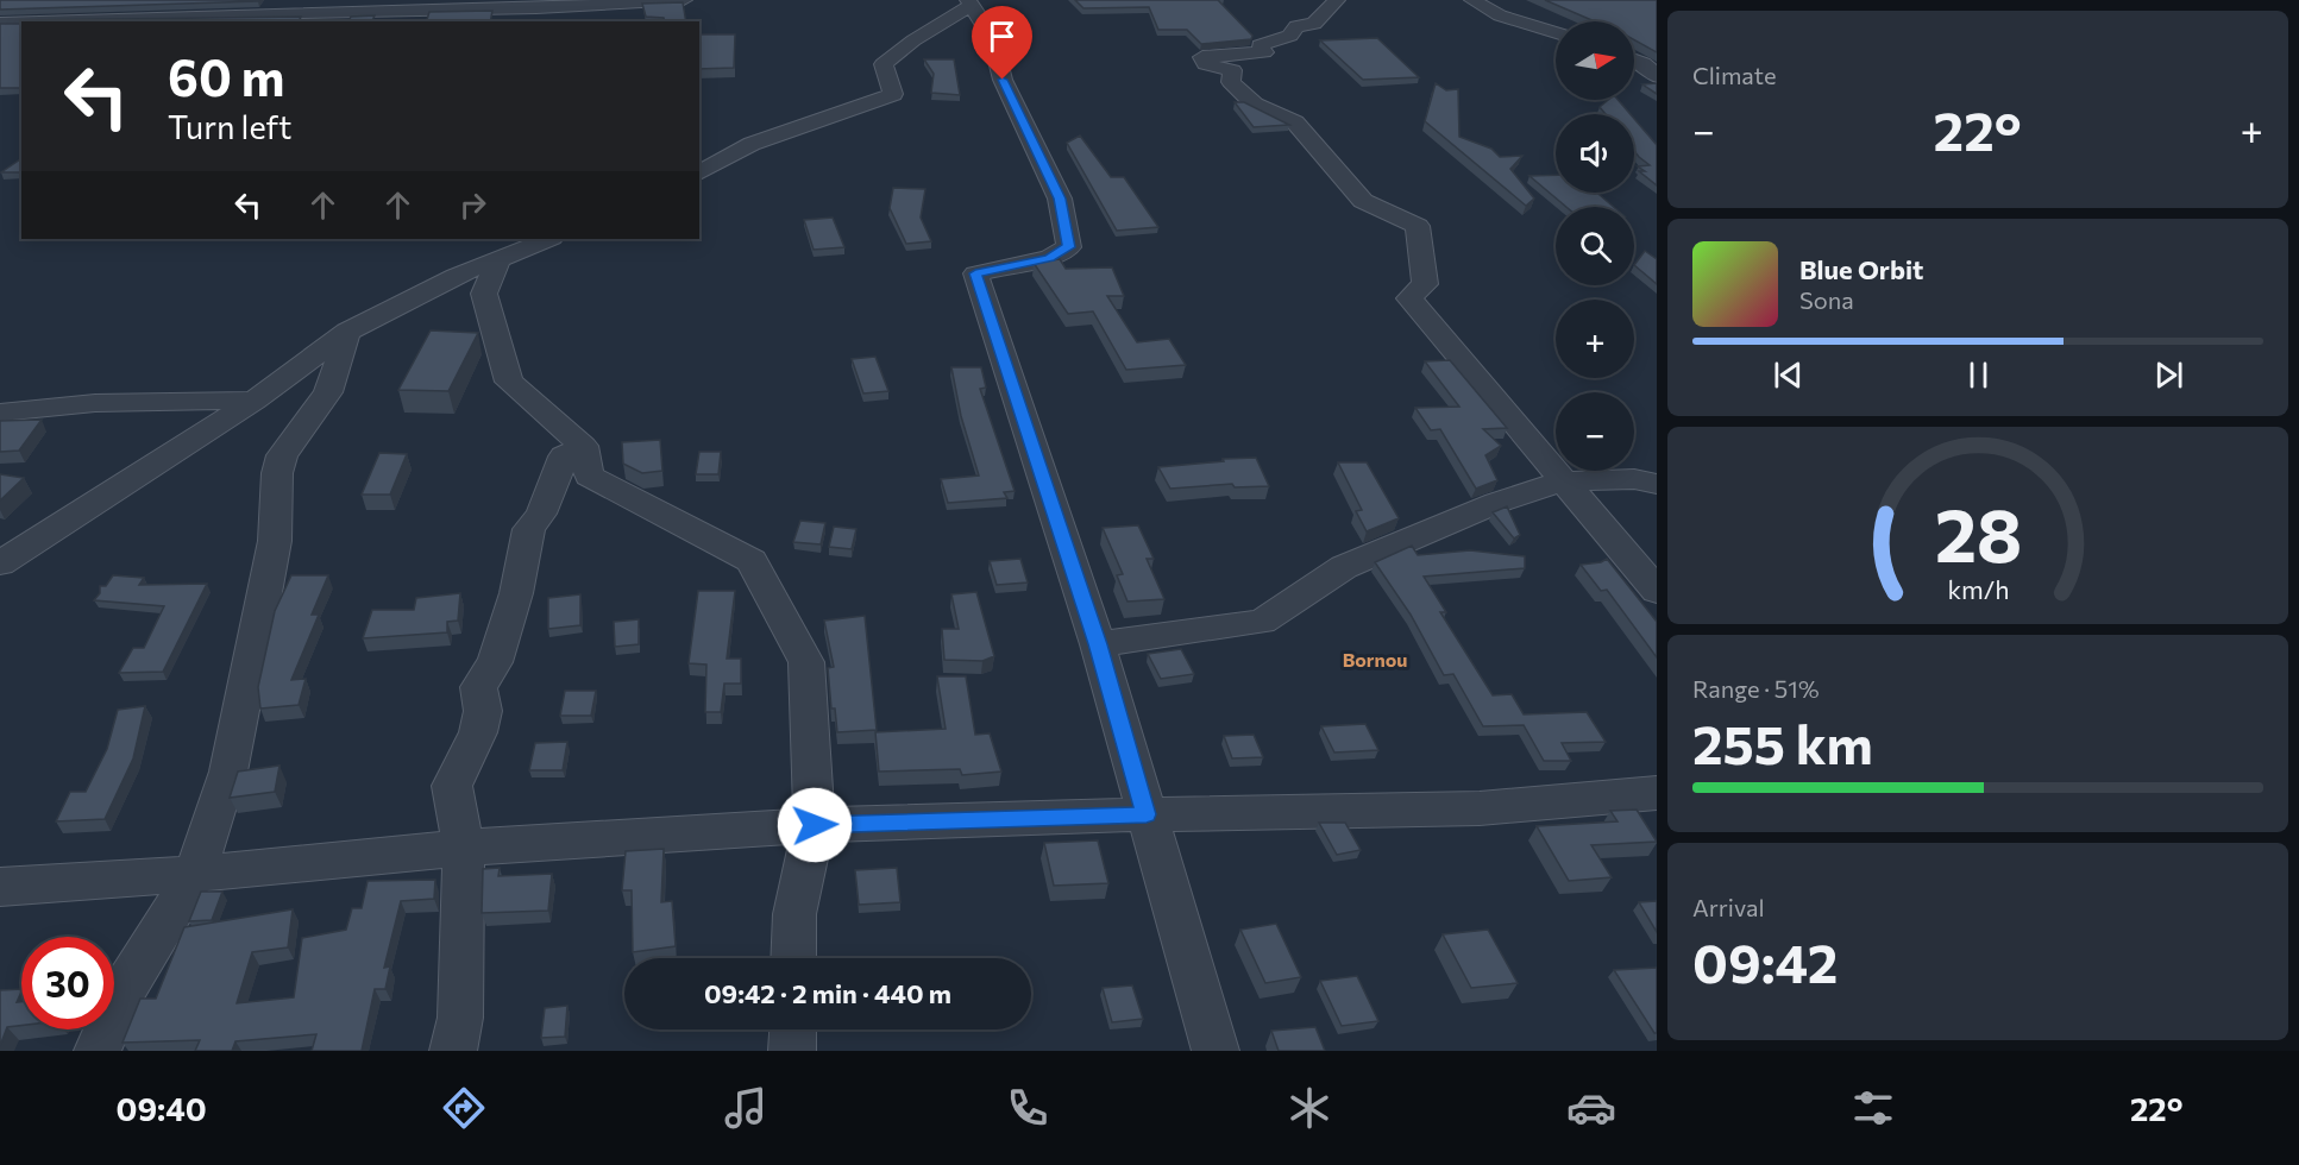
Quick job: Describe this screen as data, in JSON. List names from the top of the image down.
{
  "districts": ["Bornou"],
  "north": "right",
  "page": {
    "tile": [
      "Climate",
      ["Range · 51%", "255 km"],
      ["Arrival", "09:42"]
    ],
    "map_buttons": ["+", "−"],
    "turn": ["60 m", "Turn left"],
    "heat": ["−", "22°", "+"],
    "song": ["Blue Orbit", "Sona"],
    "limit": "30",
    "trip": "09:42 · 2 min · 440 m",
    "tabs": ["09:40", "22°"],
    "gauge": ["28", "km/h"]
  }
}
